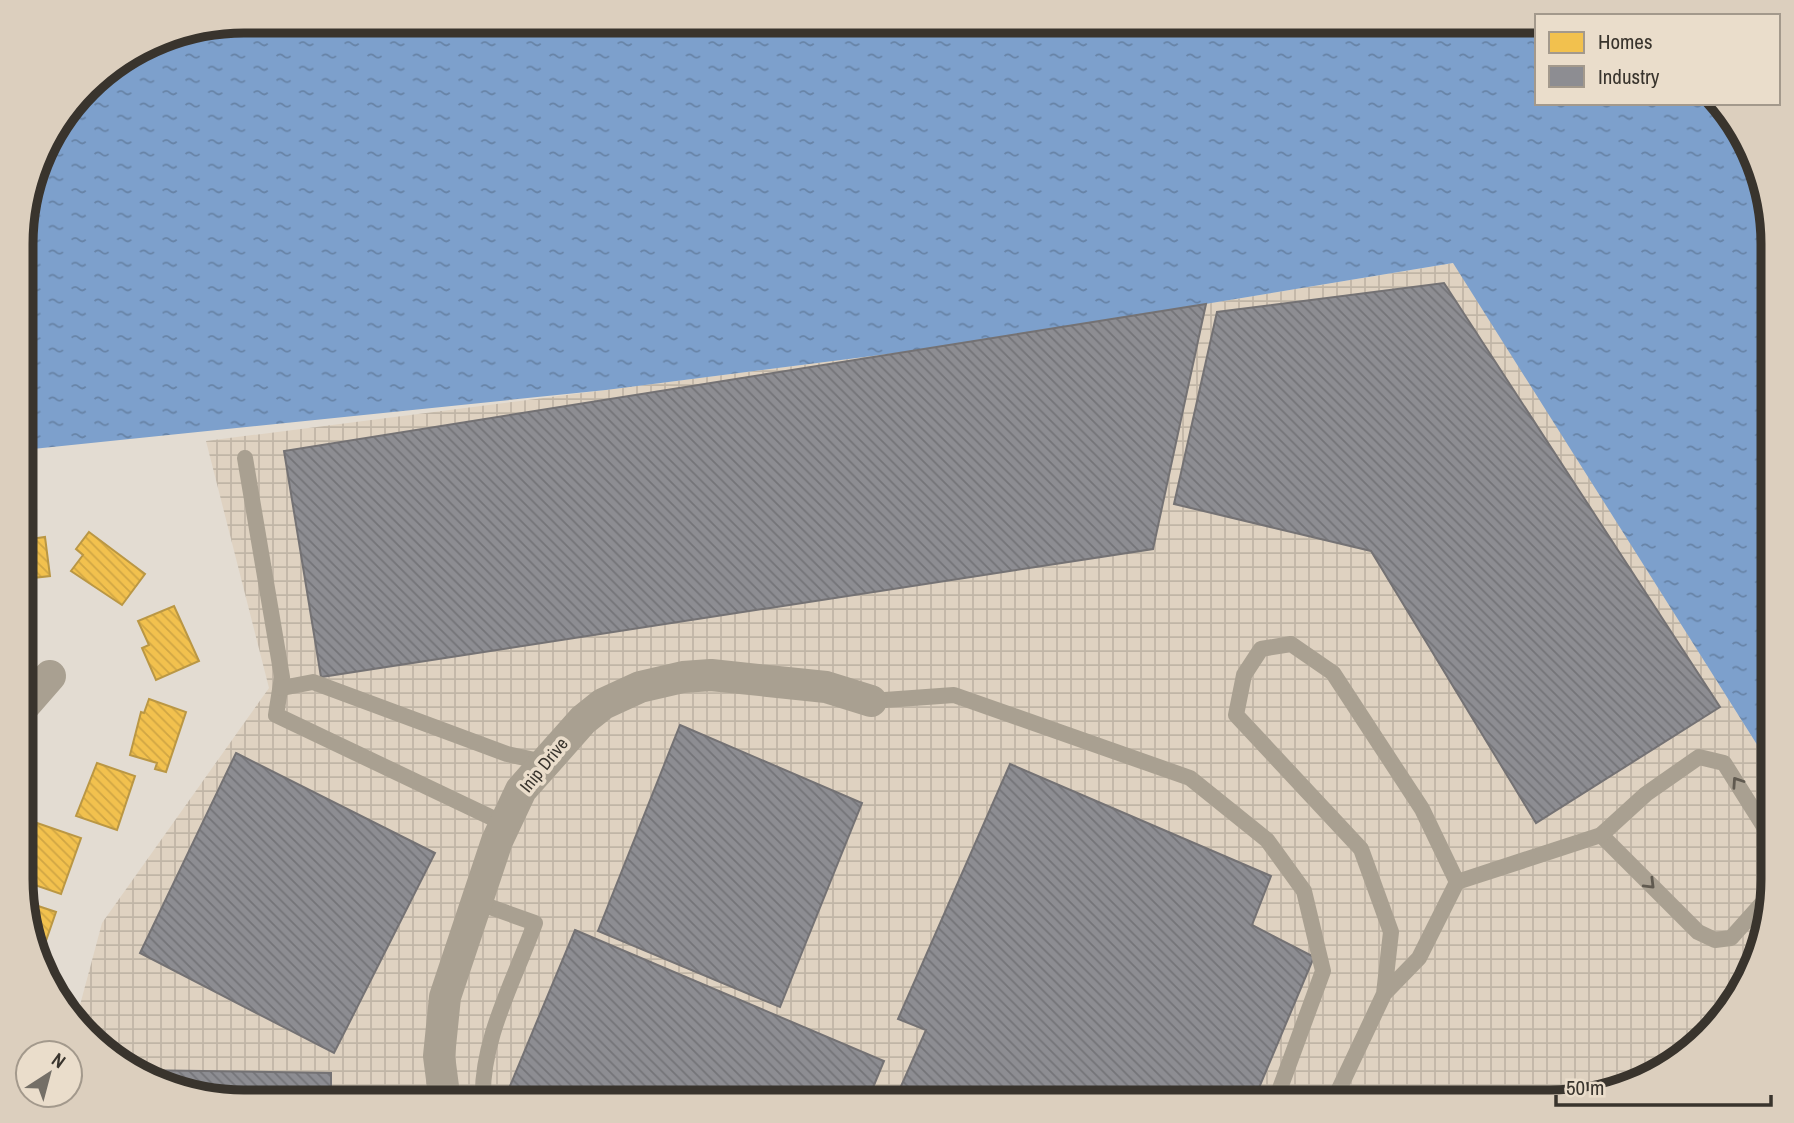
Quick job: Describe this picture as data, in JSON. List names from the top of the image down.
{
  "streets": {
    "street": ["Inip Drive"]
  },
  "legend": ["Homes", "Industry"],
  "scale_bar": "50 m",
  "north": "top right"
}
